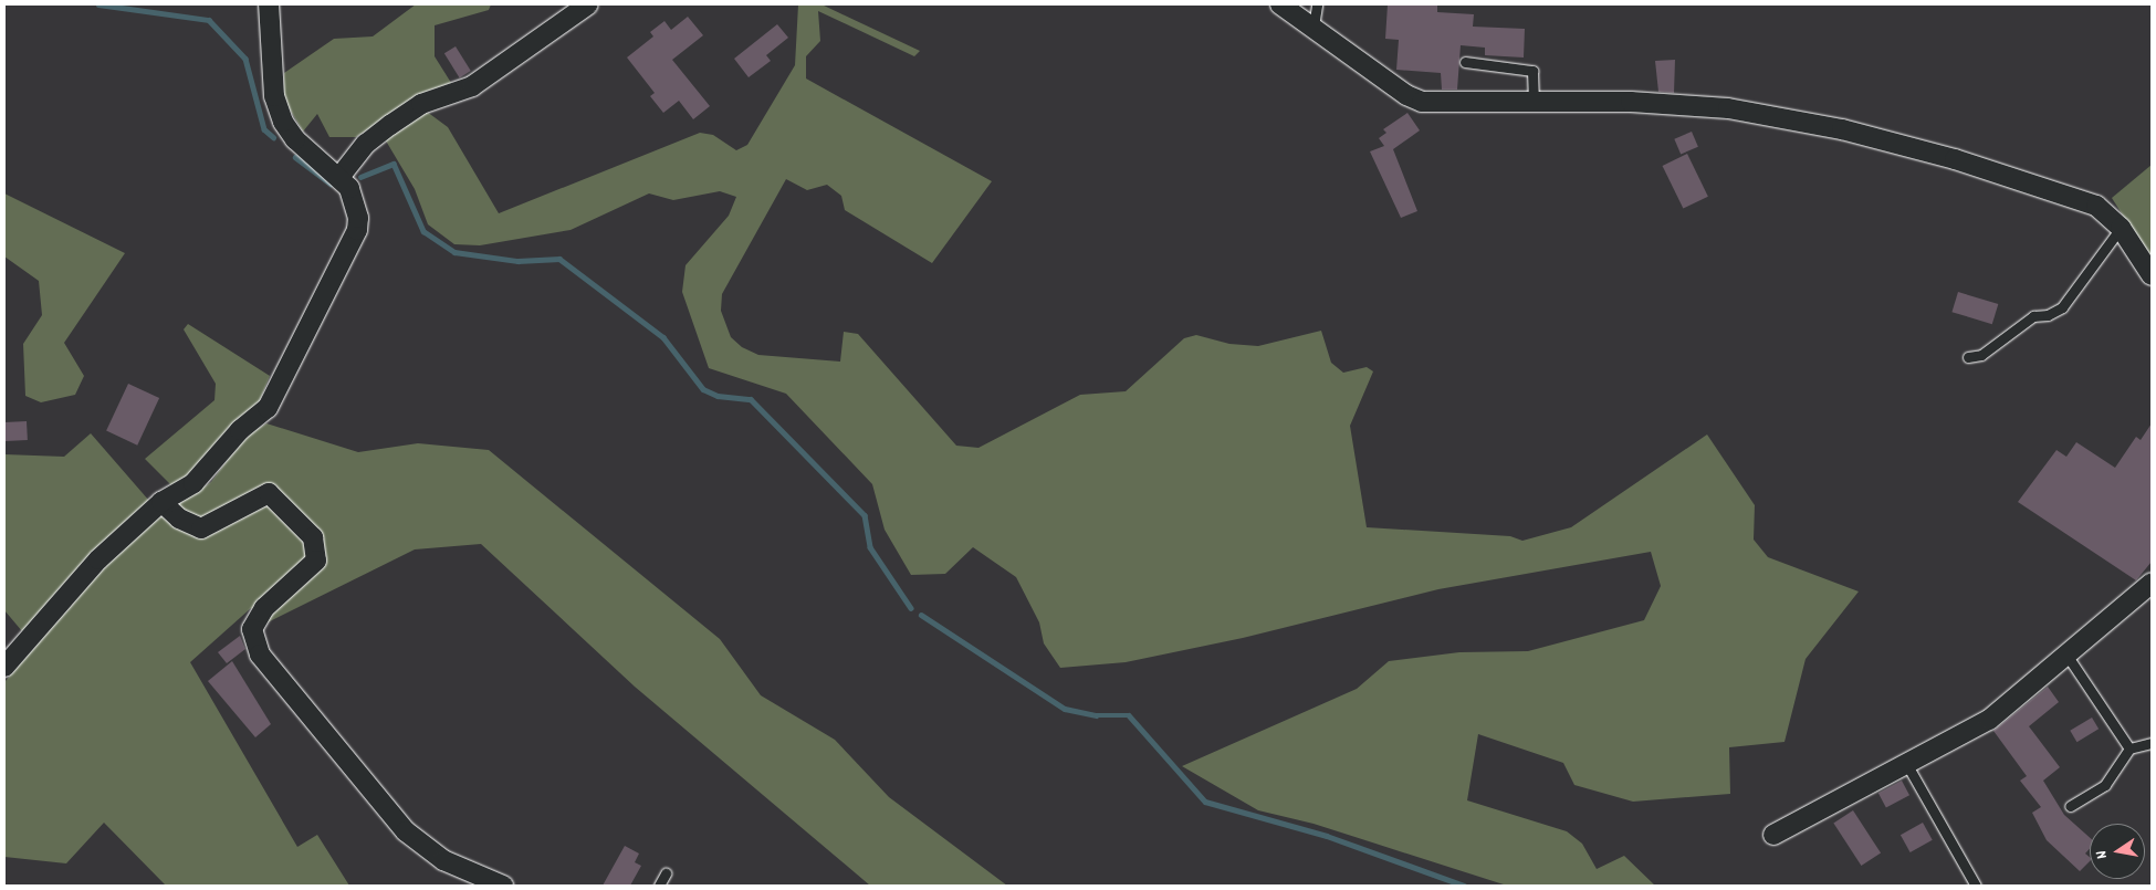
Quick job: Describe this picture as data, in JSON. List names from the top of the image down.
{
  "north": "left"
}
